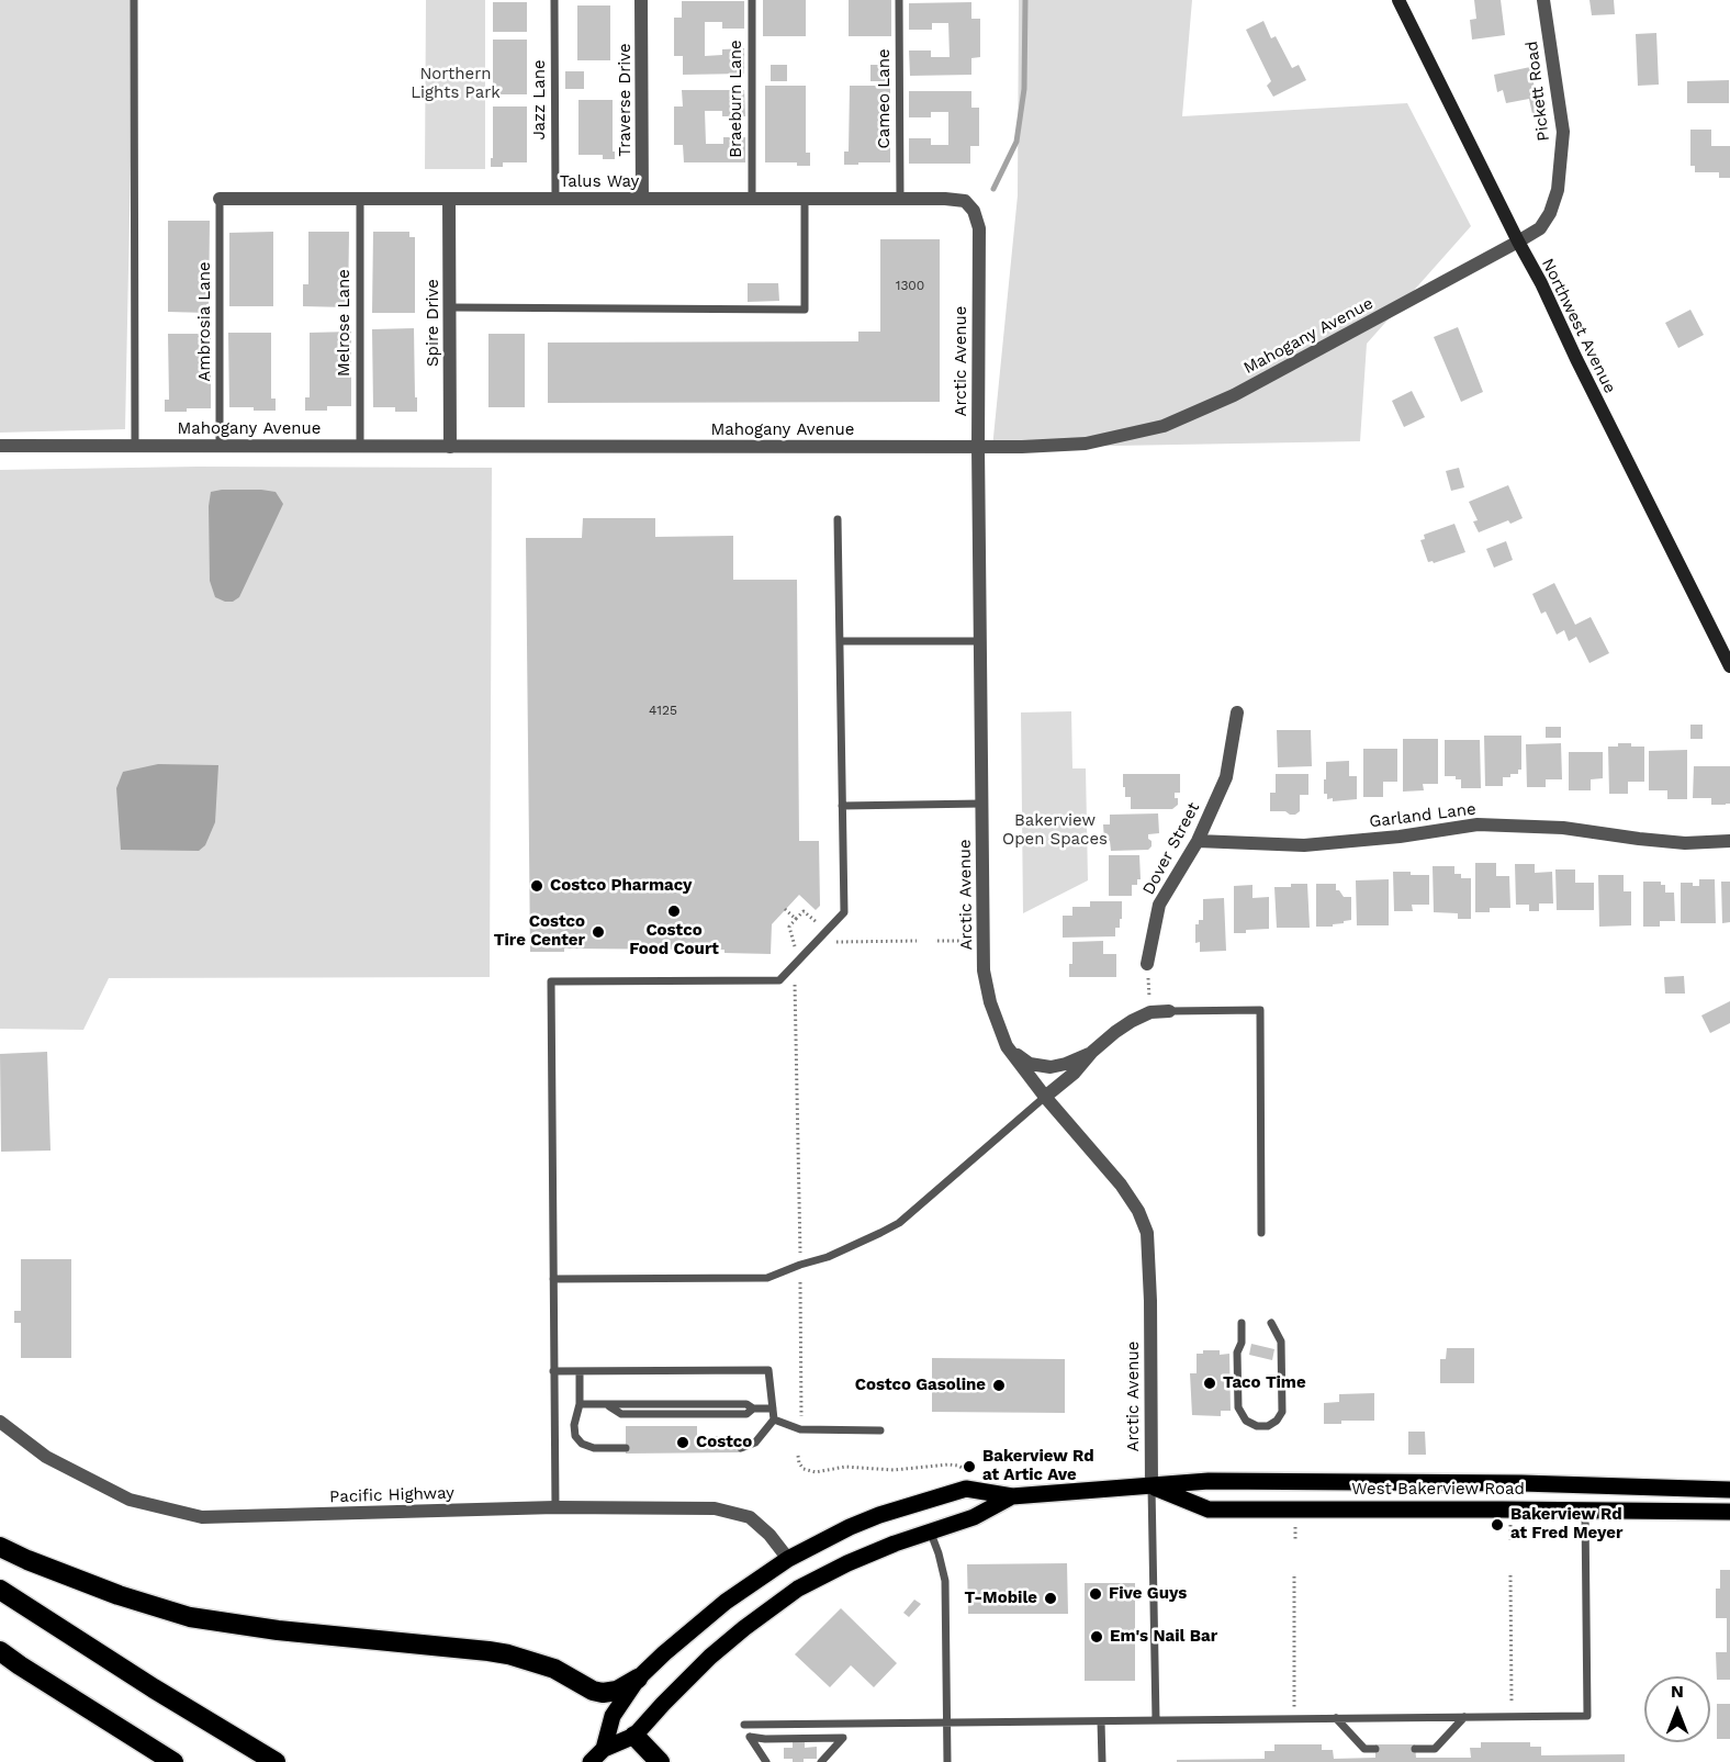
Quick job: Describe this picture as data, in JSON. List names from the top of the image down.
{
  "streets": {
    "main road": ["Northwest Avenue", "West Bakerview Road"],
    "street": [
      "Pickett Road",
      "Traverse Drive",
      "Talus Way",
      "Spire Drive",
      "Mahogany Avenue",
      "Arctic Avenue",
      "Garland Lane",
      "Dover Street",
      "Pacific Highway"
    ],
    "lane": [
      "Braeburn Lane",
      "Cameo Lane",
      "Jazz Lane",
      "Ambrosia Lane",
      "Melrose Lane"
    ]
  },
  "crossings": [
    ["Pickett Road", "Northwest Avenue"],
    ["Pickett Road", "Mahogany Avenue"],
    ["Braeburn Lane", "Talus Way"],
    ["Cameo Lane", "Talus Way"],
    ["Jazz Lane", "Talus Way"],
    ["Traverse Drive", "Talus Way"],
    ["Talus Way", "Ambrosia Lane"],
    ["Talus Way", "Melrose Lane"],
    ["Talus Way", "Spire Drive"],
    ["Talus Way", "Arctic Avenue"],
    ["Ambrosia Lane", "Mahogany Avenue"],
    ["Melrose Lane", "Mahogany Avenue"],
    ["Spire Drive", "Mahogany Avenue"],
    ["Northwest Avenue", "Mahogany Avenue"],
    ["Mahogany Avenue", "Arctic Avenue"],
    ["Arctic Avenue", "West Bakerview Road"],
    ["Garland Lane", "Dover Street"],
    ["West Bakerview Road", "Pacific Highway"]
  ],
  "parks": ["Northern Lights Park", "Bakerview Open Spaces"],
  "places": [
    "Costco Pharmacy",
    "Costco Food Court",
    "Costco Tire Center",
    "Taco Time",
    "Costco Gasoline",
    "Costco",
    "Bakerview Rd at Artic Ave",
    "Bakerview Rd at Fred Meyer",
    "Five Guys",
    "T-Mobile",
    "Em's Nail Bar"
  ],
  "house_numbers": ["1300", "4125"],
  "north": "top"
}
